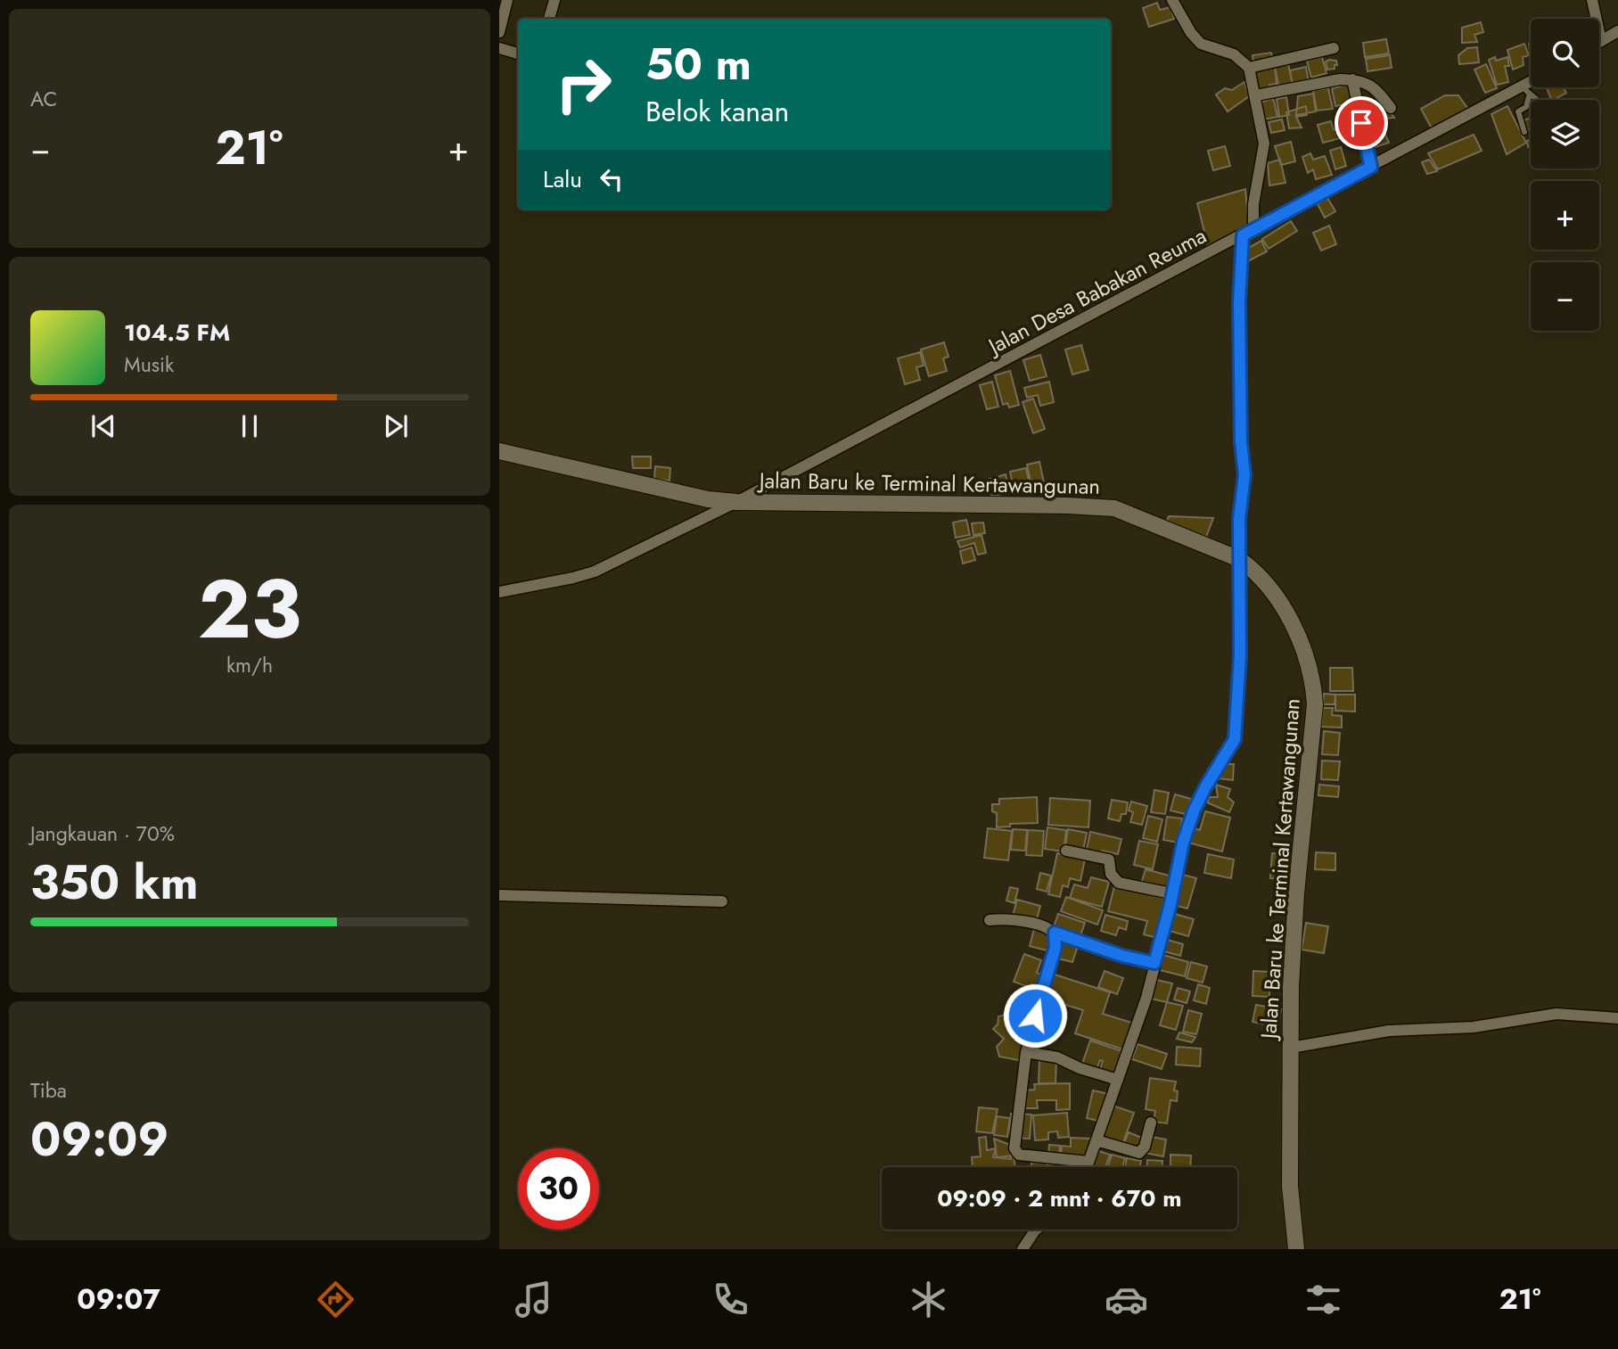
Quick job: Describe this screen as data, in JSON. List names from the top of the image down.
{
  "streets": {
    "main road": ["Jalan Baru ke Terminal Kertawangunan"],
    "street": ["Jalan Desa Babakan Reuma"]
  },
  "crossings": [
    ["Jalan Desa Babakan Reuma", "Jalan Baru ke Terminal Kertawangunan"]
  ],
  "page": {
    "tile": [
      "AC",
      ["23", "km/h"],
      ["Jangkauan · 70%", "350 km"],
      ["Tiba", "09:09"]
    ],
    "map_buttons": ["+", "−"],
    "turn": ["50 m", "Belok kanan"],
    "heat": ["−", "21°", "+"],
    "then": "Lalu",
    "song": ["104.5 FM", "Musik"],
    "limit": "30",
    "trip": "09:09 · 2 mnt · 670 m",
    "tabs": ["09:07", "21°"]
  }
}
